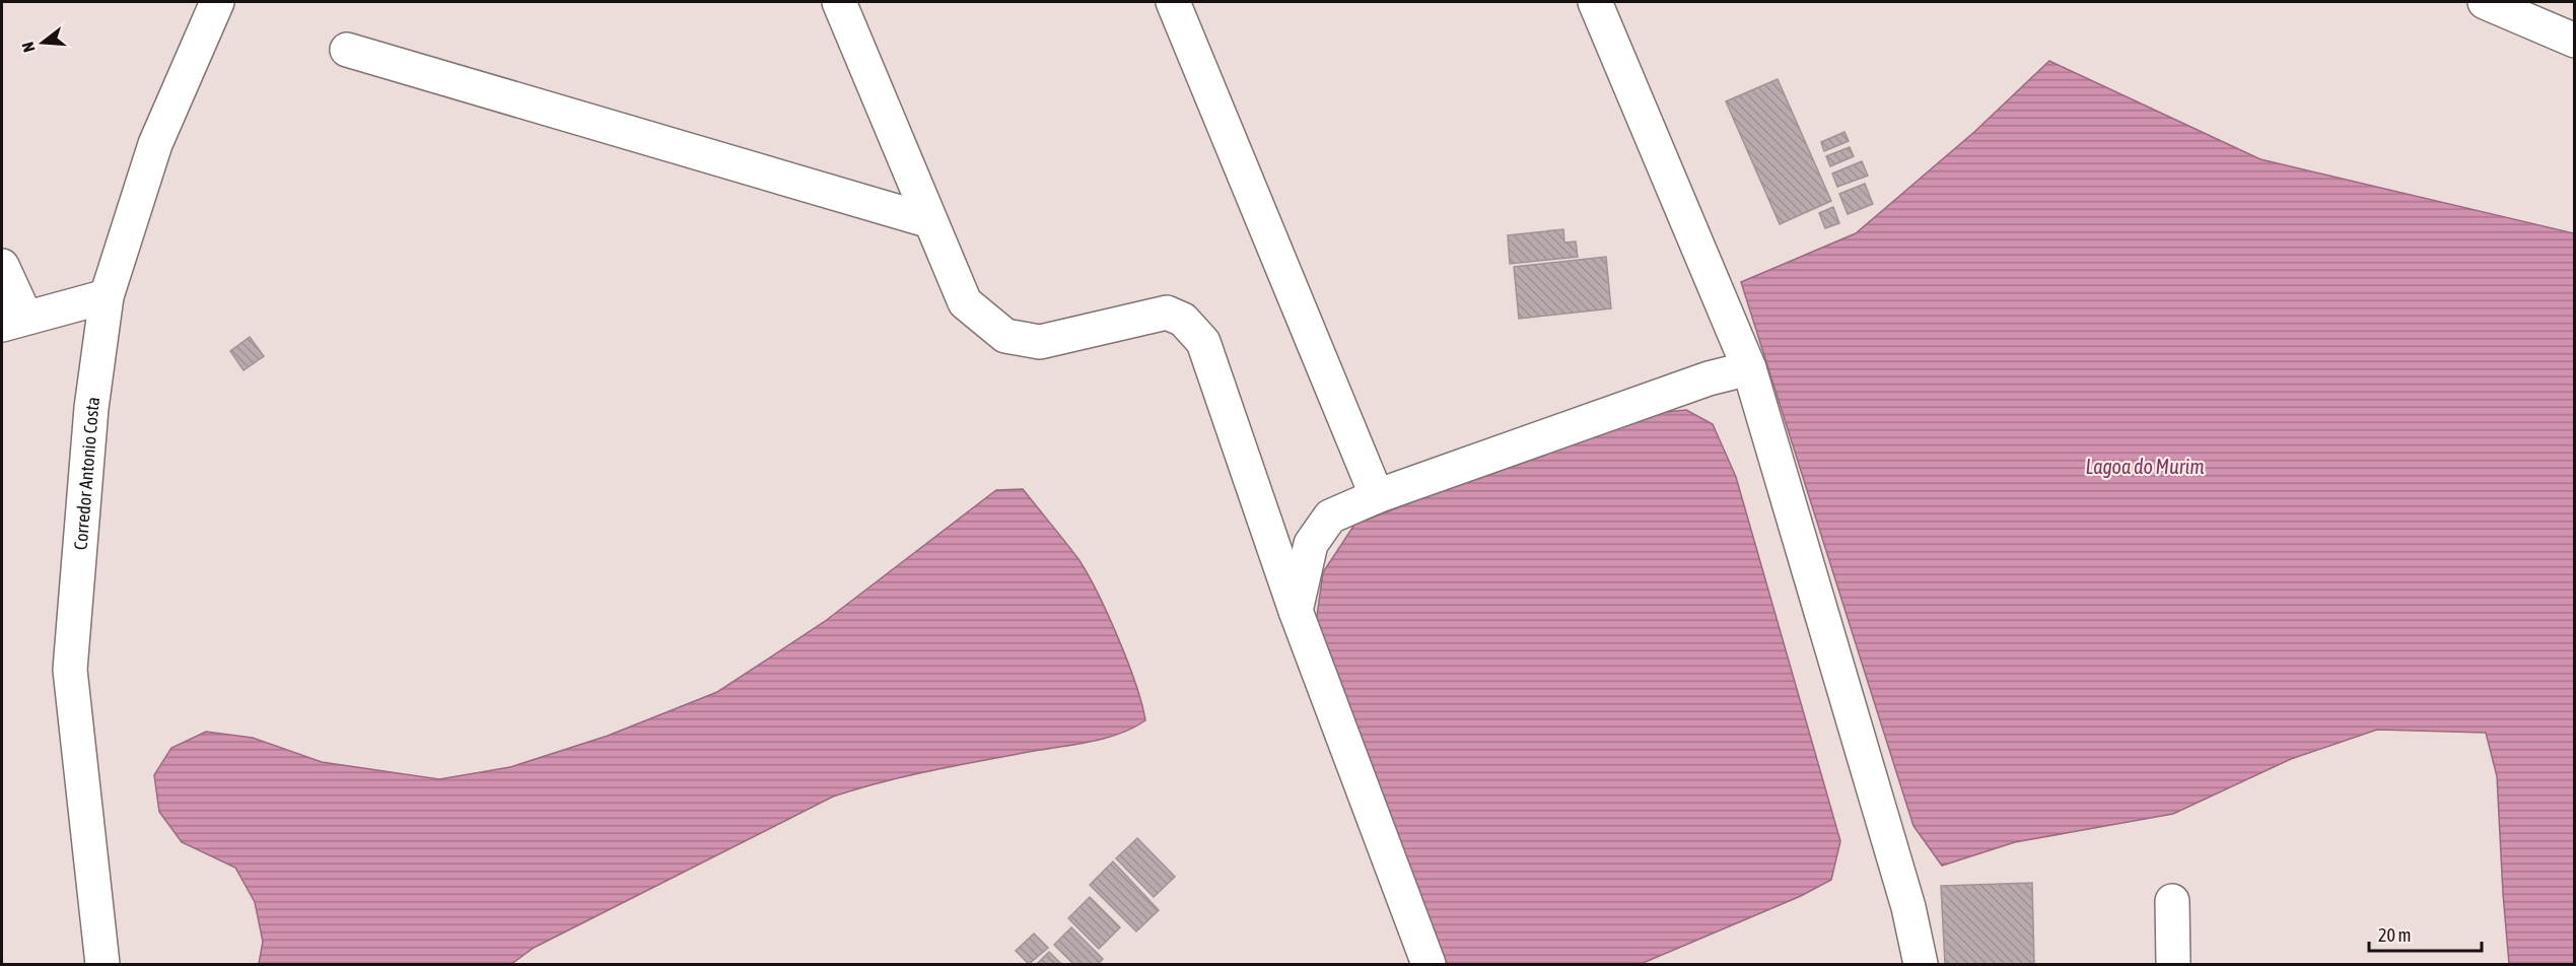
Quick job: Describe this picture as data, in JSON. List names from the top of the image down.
{
  "streets": {
    "street": ["Corredor Antonio Costa"]
  },
  "water": ["Lagoa do Murim"],
  "scale_bar": "20 m",
  "north": "left"
}
